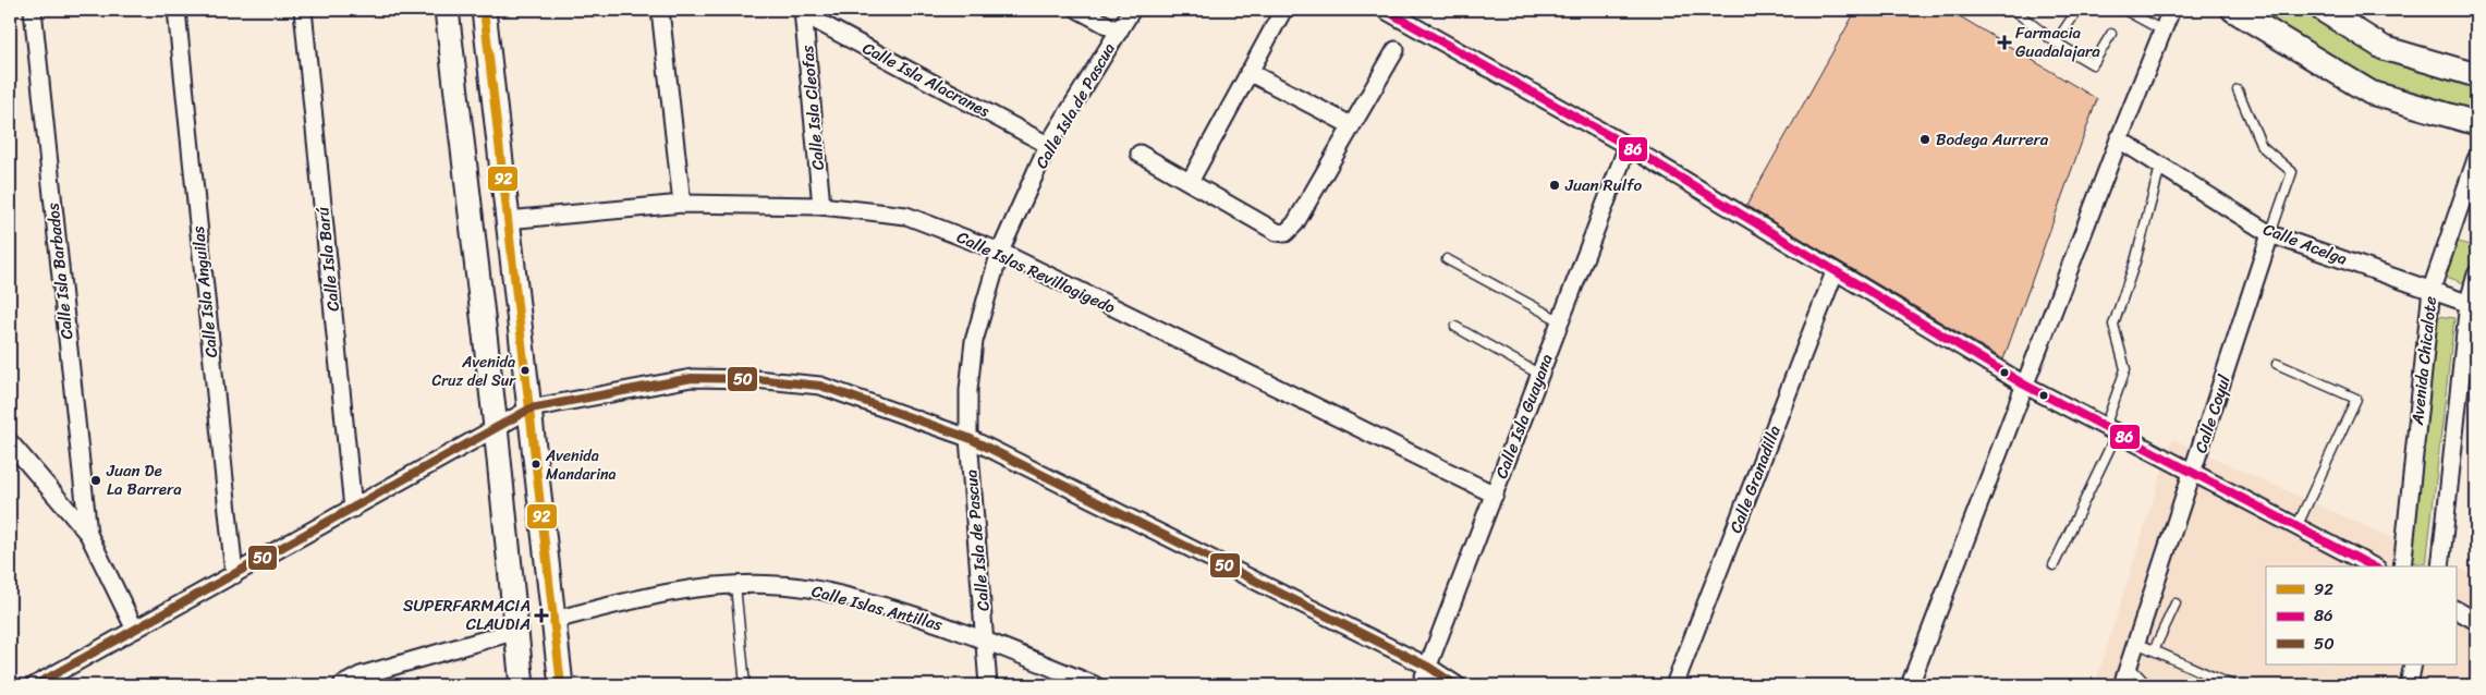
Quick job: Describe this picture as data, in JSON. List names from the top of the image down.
{
  "streets": {
    "street": [
      "Calle Isla Alacranes",
      "Calle Isla de Pascua",
      "Calle Isla Cleofas",
      "Calle Acelga",
      "Calle Isla Barú",
      "Calle Isla Barbados",
      "Calle Islas Revillagigedo",
      "Calle Isla Anguilas",
      "Avenida Chicalote",
      "Calle Coyul",
      "Calle Isla Guayana",
      "Calle Granadilla",
      "Calle Islas Antillas"
    ]
  },
  "crossings": [
    ["Calle Isla Alacranes", "Calle Isla de Pascua"],
    ["Calle Isla Alacranes", "Calle Isla Cleofas"],
    ["Calle Isla de Pascua", "Calle Islas Revillagigedo"],
    ["Calle Isla de Pascua", "Calle Islas Antillas"],
    ["Calle Isla Cleofas", "Calle Islas Revillagigedo"],
    ["Calle Acelga", "Avenida Chicalote"],
    ["Calle Acelga", "Calle Coyul"],
    ["Calle Islas Revillagigedo", "Calle Isla Guayana"]
  ],
  "places": {
    "health": ["Farmacia Guadalajara", "SUPERFARMACIA CLAUDIA"],
    "other": [
      "Bodega Aurrera",
      "Juan Rulfo",
      "Avenida Cruz del Sur",
      "Avenida Mandarina",
      "Juan De La Barrera"
    ]
  },
  "lines": ["transit line 92", "transit line 86", "transit line 50"],
  "legend": ["92", "86", "50"]
}
